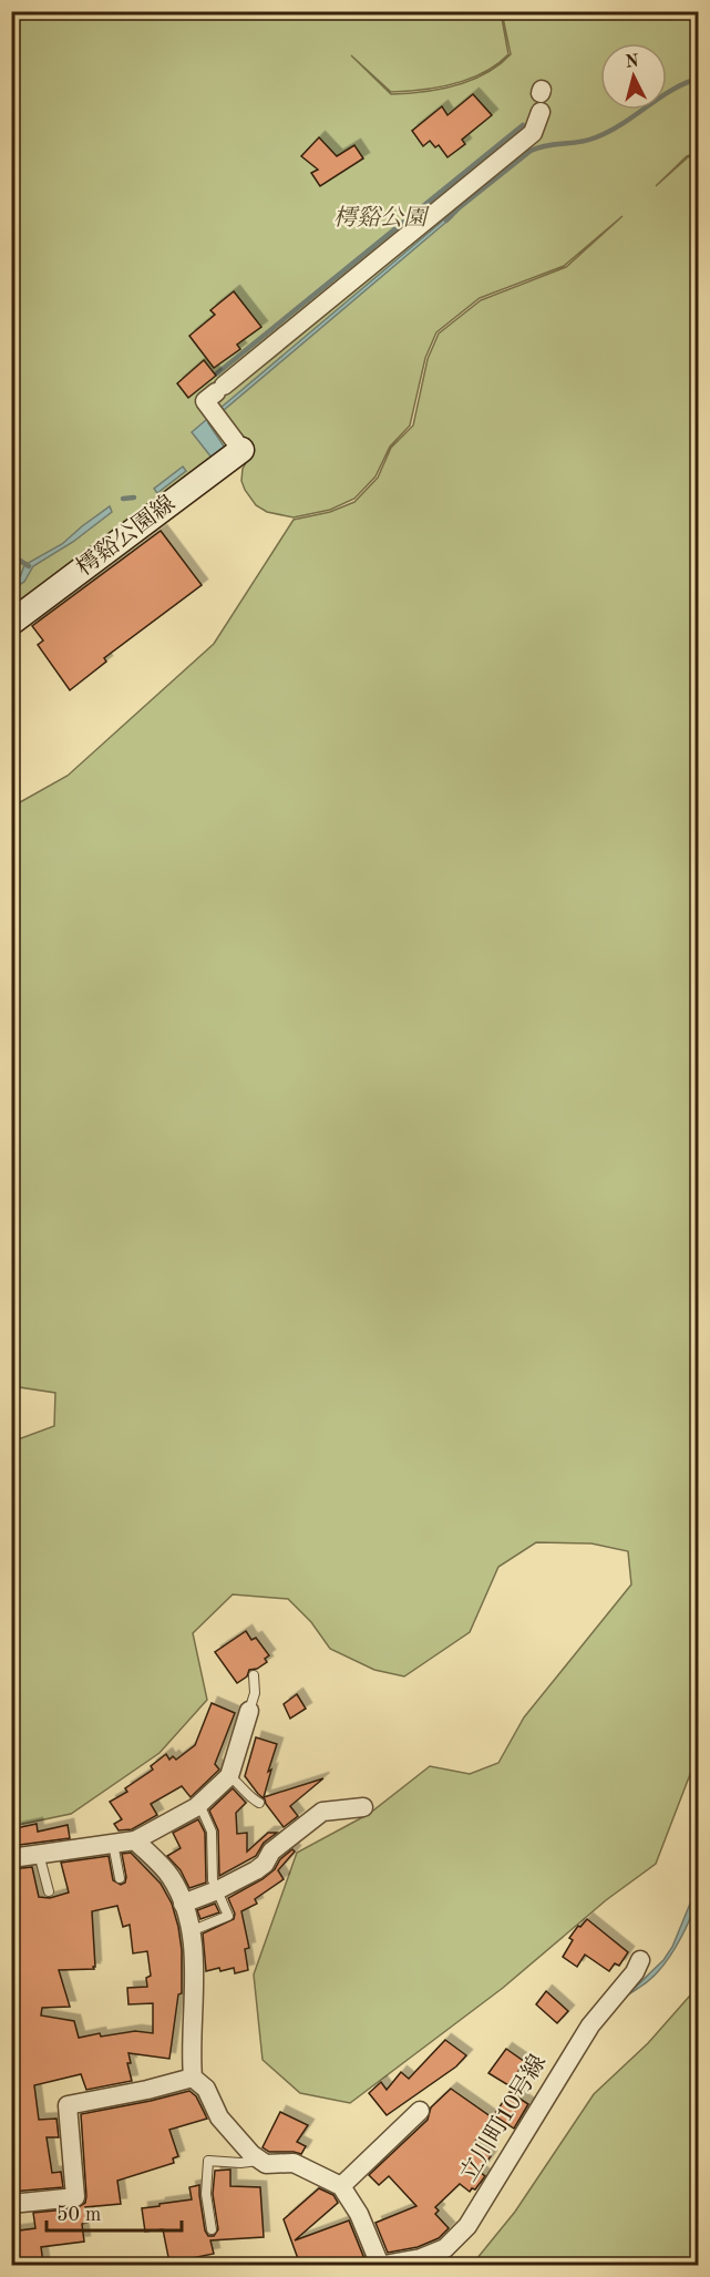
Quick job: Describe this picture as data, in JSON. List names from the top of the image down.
{
  "streets": {
    "main road": ["樗谿公園線"],
    "street": ["立川町10号線"]
  },
  "parks": ["樗谿公園"],
  "scale_bar": "50 m",
  "north": "top"
}
